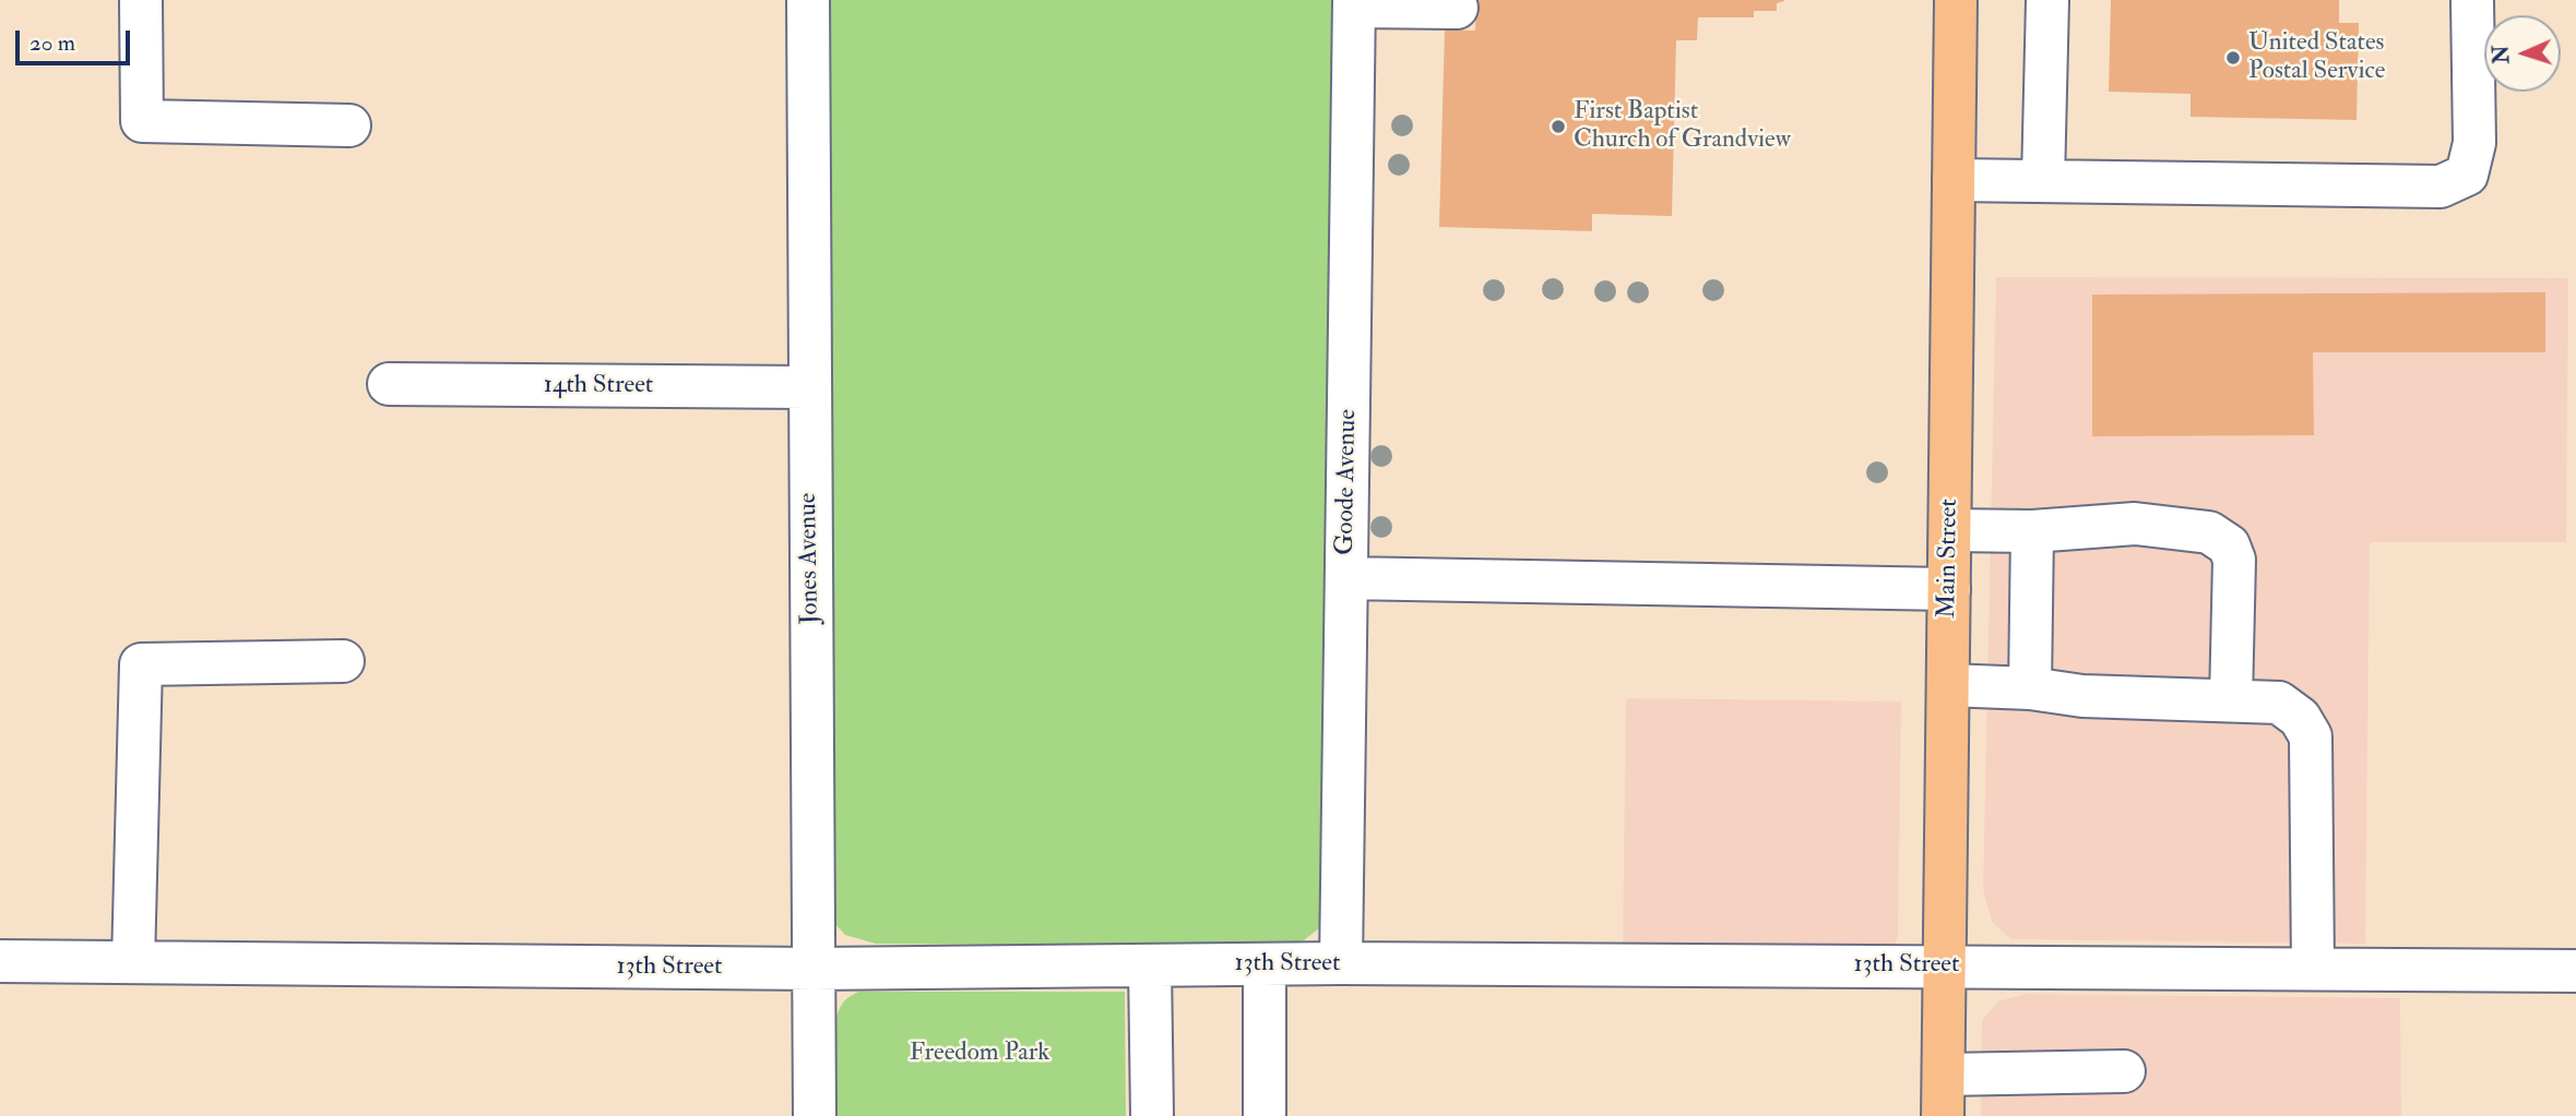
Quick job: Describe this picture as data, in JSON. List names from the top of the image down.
{
  "streets": {
    "main road": ["Main Street"],
    "street": [
      "14th Street",
      "Goode Avenue",
      "Jones Avenue",
      "13th Street"
    ]
  },
  "crossings": [
    ["14th Street", "Jones Avenue"],
    ["Goode Avenue", "13th Street"],
    ["Jones Avenue", "13th Street"],
    ["Main Street", "13th Street"]
  ],
  "parks": ["Freedom Park"],
  "places": ["United States Postal Service", "First Baptist Church of Grandview"],
  "scale_bar": "20 m",
  "north": "left"
}
